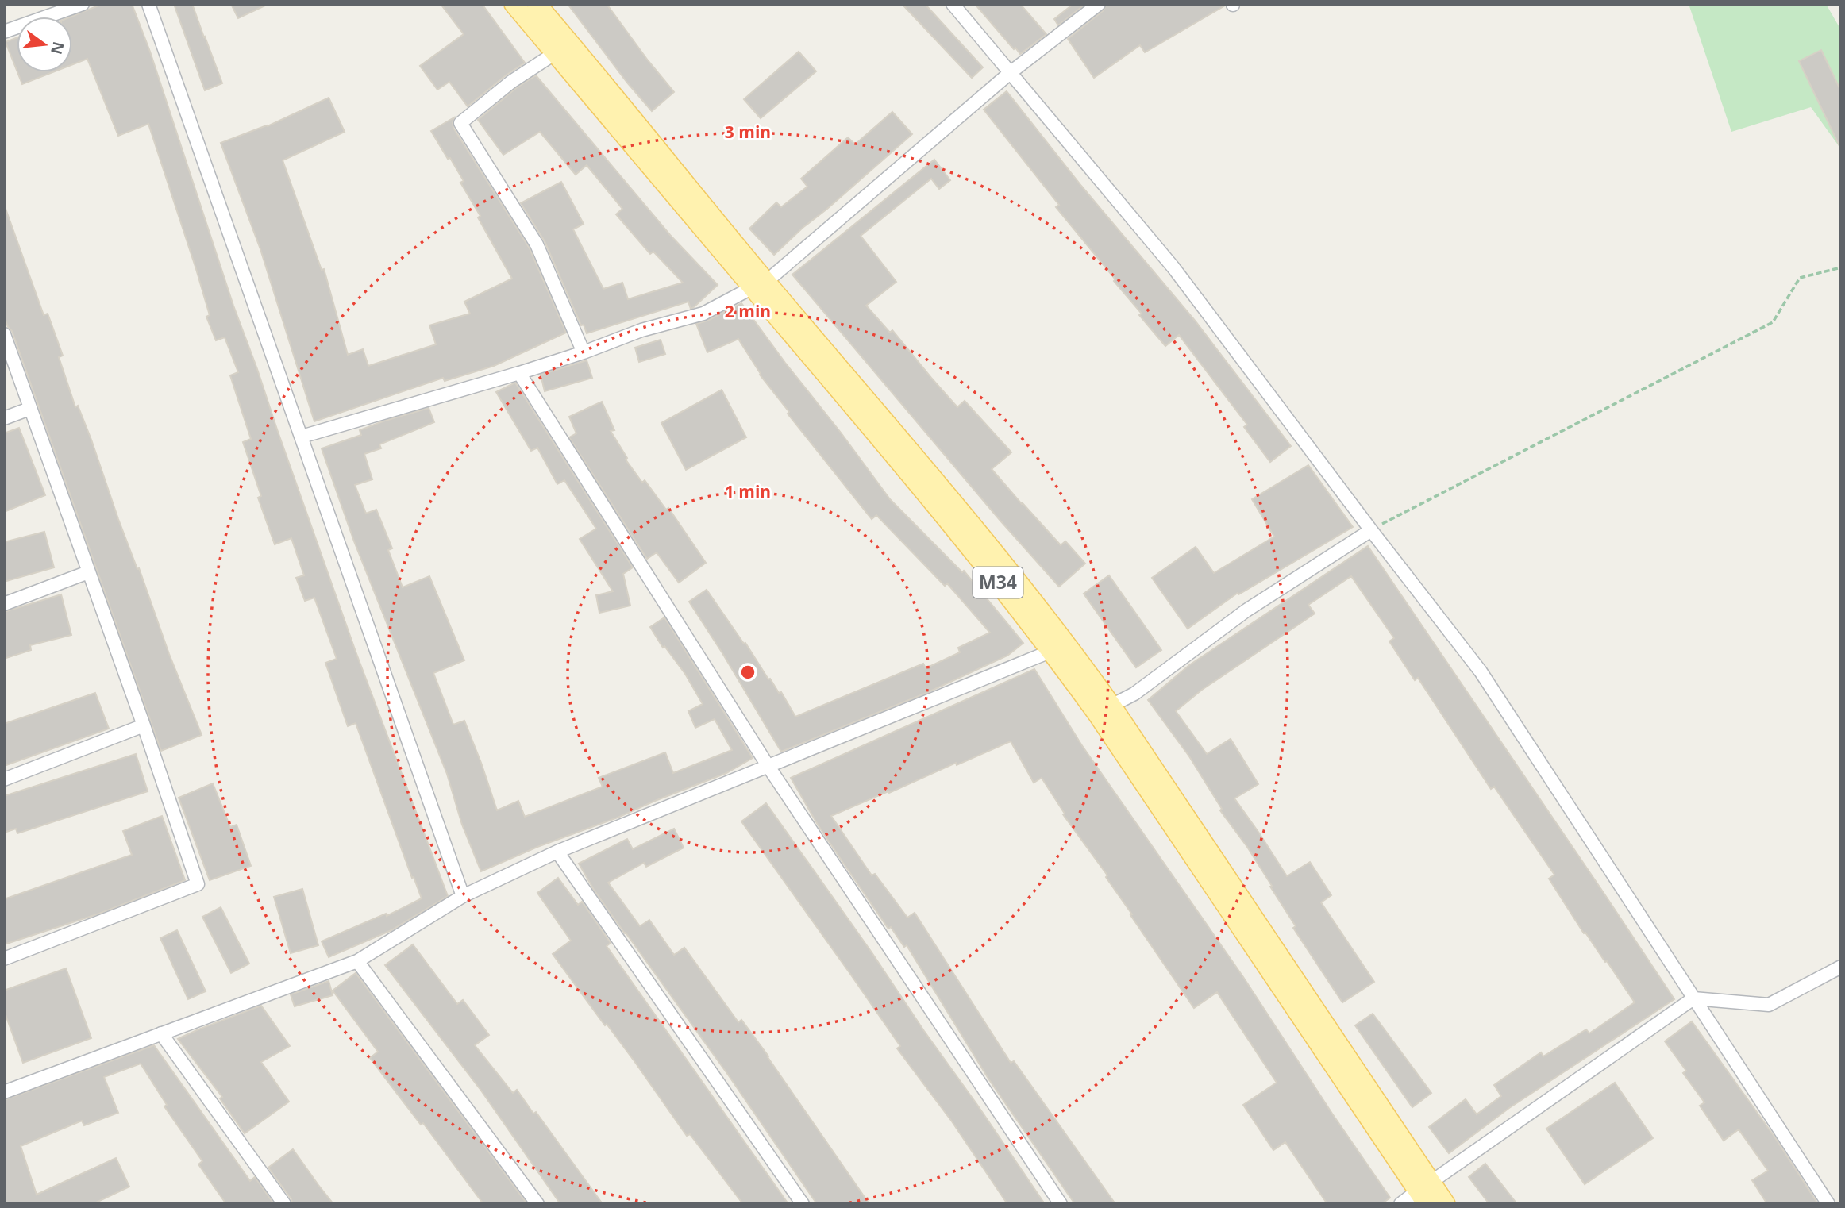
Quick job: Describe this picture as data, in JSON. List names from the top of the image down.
{
  "streets": {
    "main road": ["M34"]
  },
  "north": "right",
  "rings": ["3 min", "2 min", "1 min"]
}
